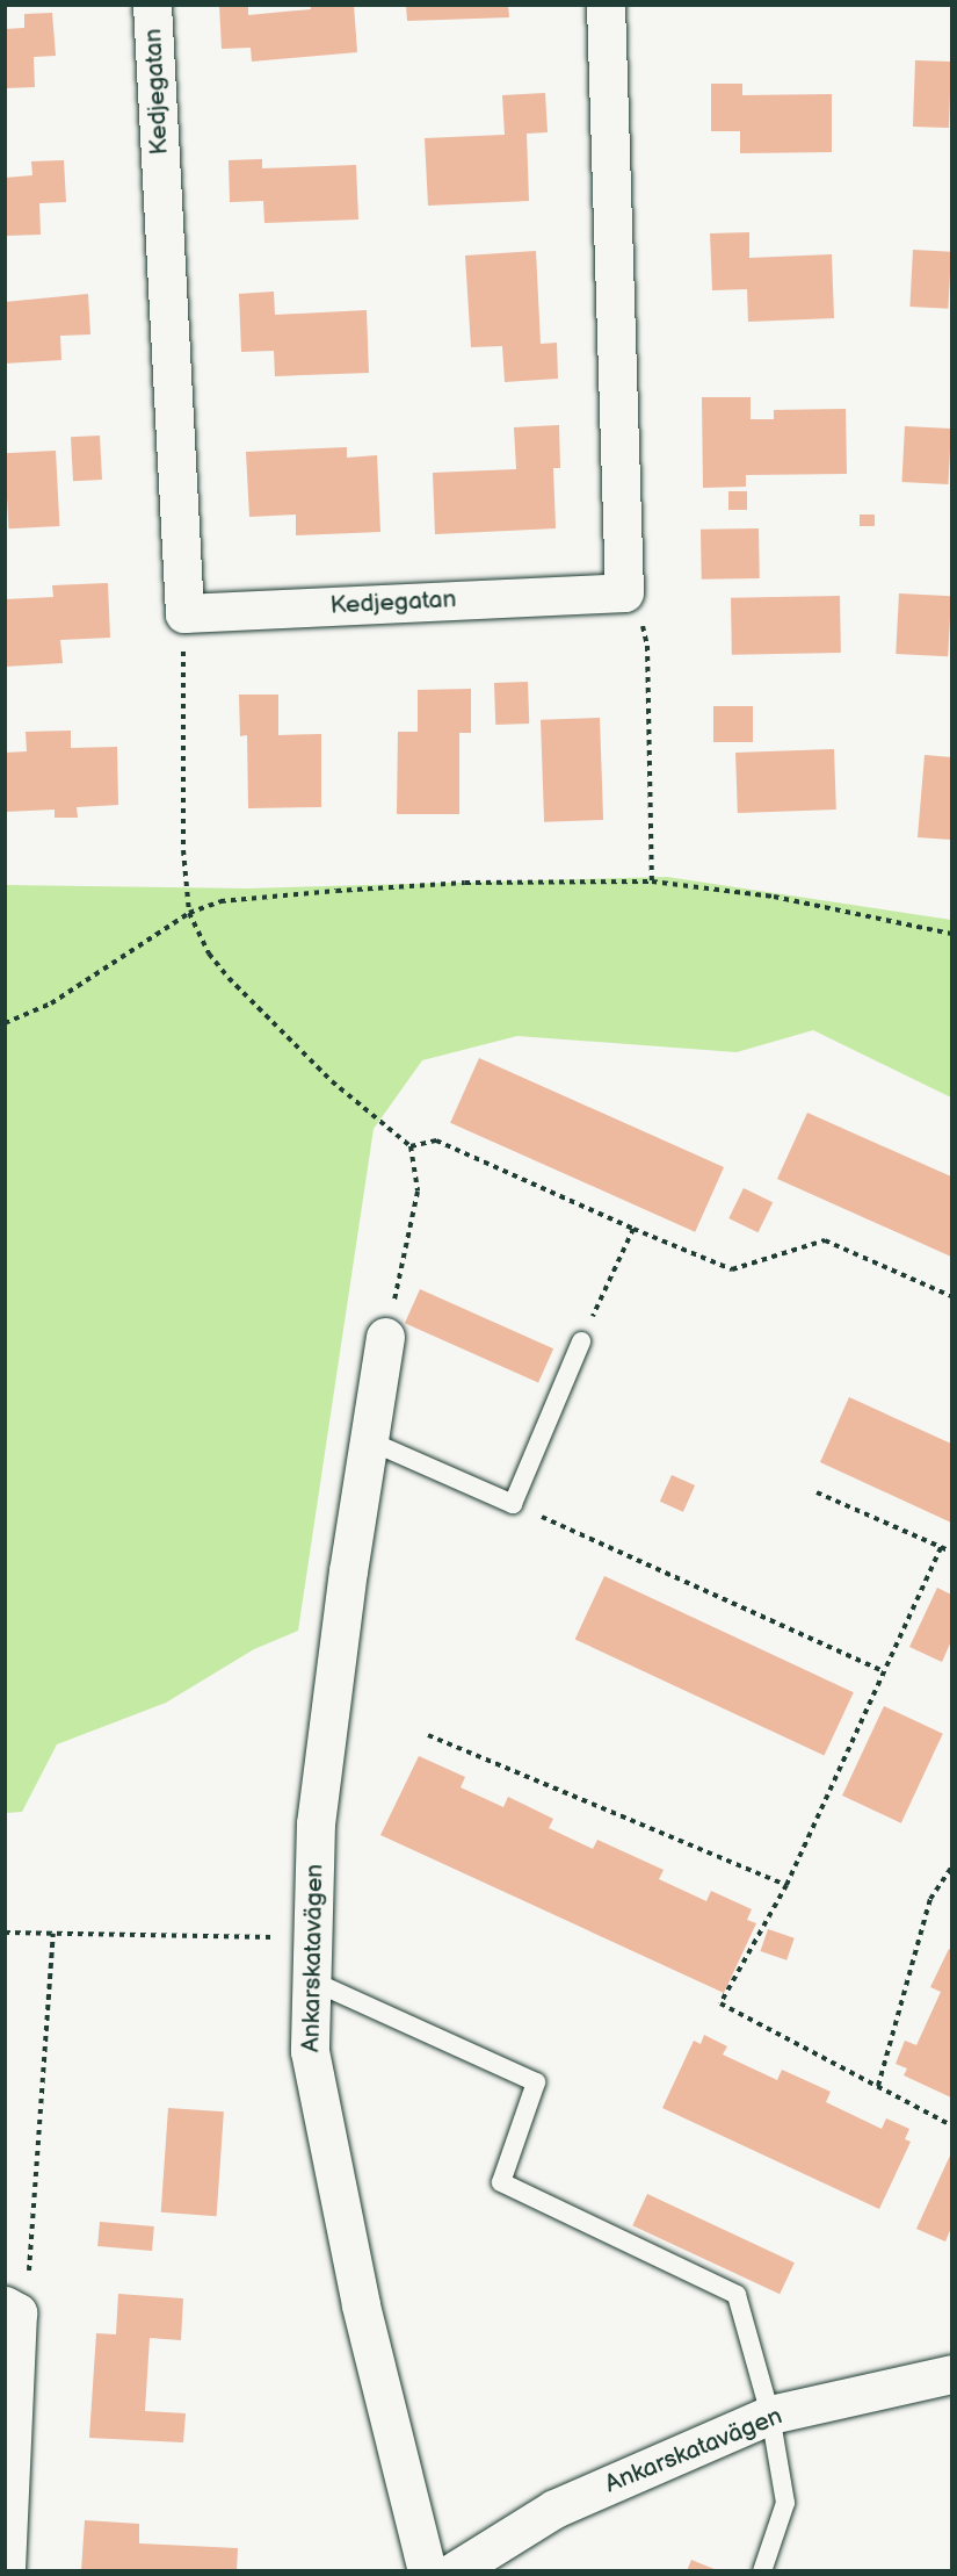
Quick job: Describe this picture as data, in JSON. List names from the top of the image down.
{
  "streets": {
    "street": ["Kedjegatan", "Ankarskatavägen"]
  }
}
